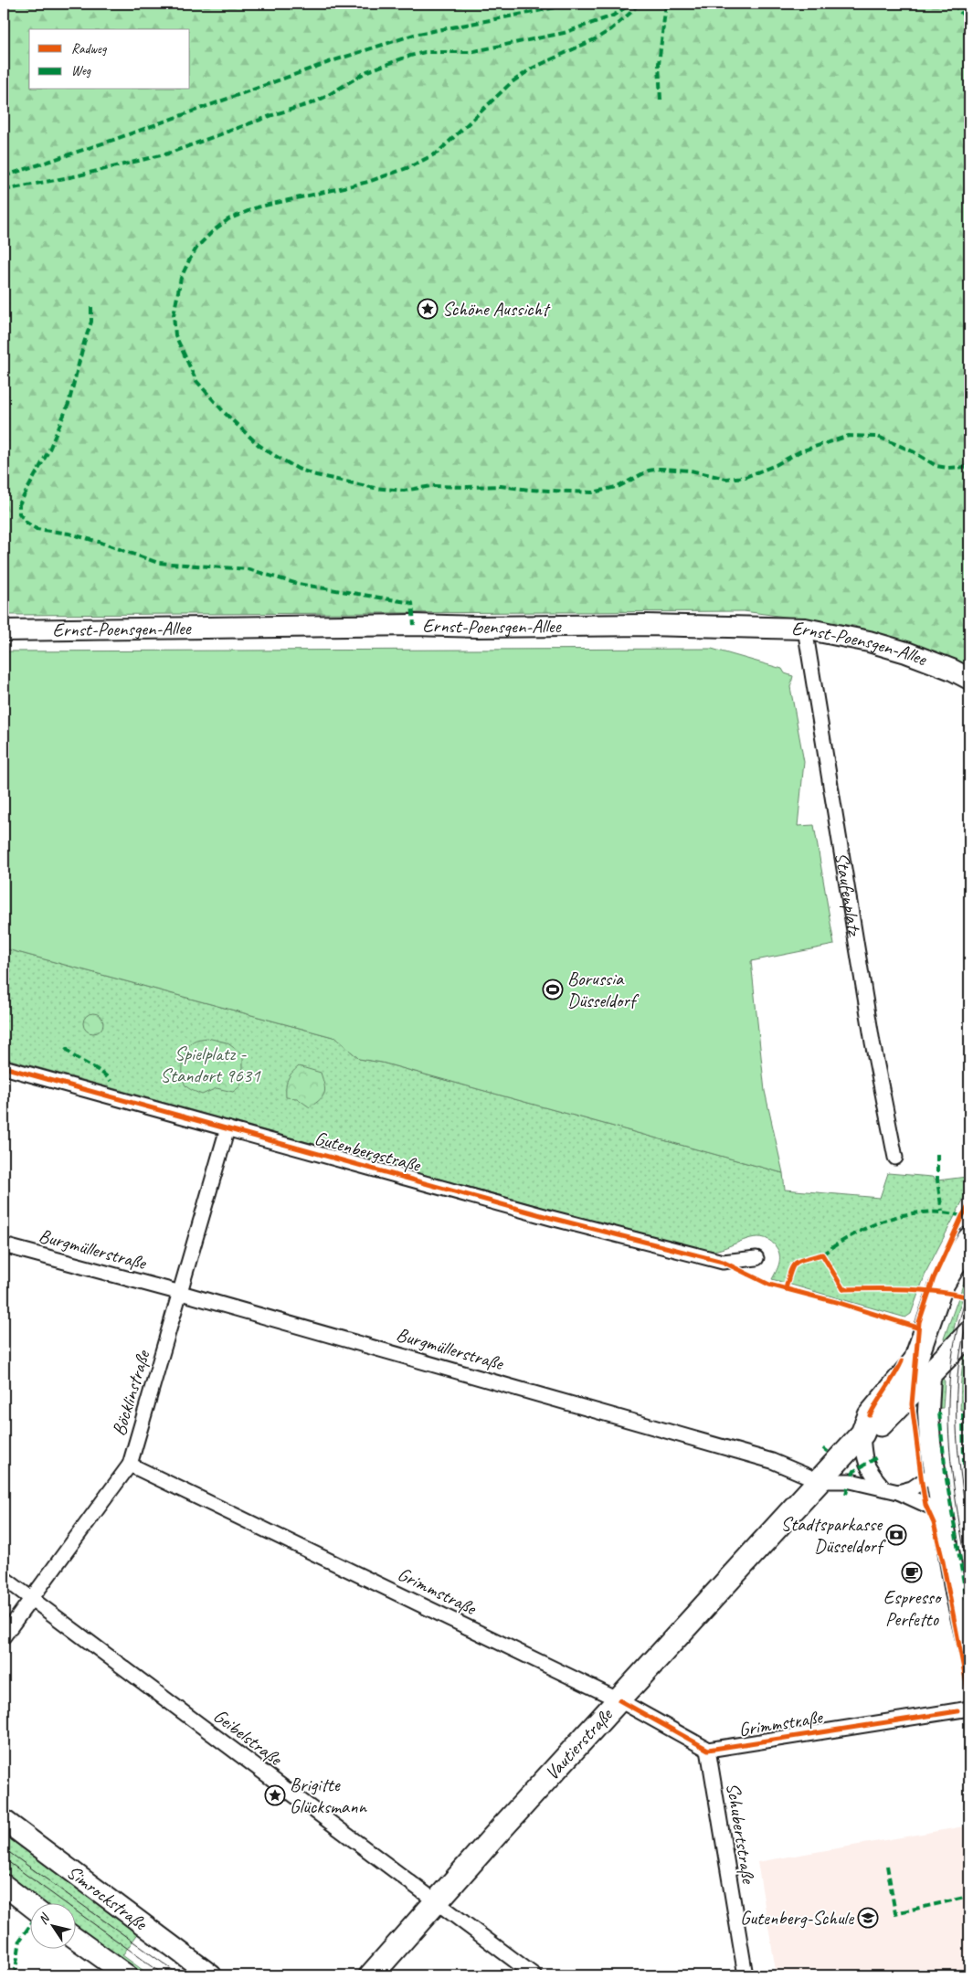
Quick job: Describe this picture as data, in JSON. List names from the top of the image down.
{
  "streets": {
    "main road": ["Vautierstraße"],
    "street": [
      "Ernst-Poensgen-Allee",
      "Staufenplatz",
      "Gutenbergstraße",
      "Burgmüllerstraße",
      "Böcklinstraße",
      "Grimmstraße",
      "Geibelstraße",
      "Schubertstraße",
      "Simrockstraße"
    ]
  },
  "crossings": [
    ["Ernst-Poensgen-Allee", "Staufenplatz"],
    ["Gutenbergstraße", "Böcklinstraße"],
    ["Burgmüllerstraße", "Böcklinstraße"],
    ["Burgmüllerstraße", "Vautierstraße"],
    ["Böcklinstraße", "Grimmstraße"],
    ["Böcklinstraße", "Geibelstraße"],
    ["Grimmstraße", "Vautierstraße"],
    ["Grimmstraße", "Schubertstraße"],
    ["Geibelstraße", "Vautierstraße"]
  ],
  "parks": ["Spielplatz - Standort 9631"],
  "places": {
    "place": ["Schöne Aussicht", "Brigitte Glücksmann"],
    "sports": ["Borussia Düsseldorf"],
    "bank": ["Stadtsparkasse Düsseldorf"],
    "cafe": ["Espresso Perfetto"],
    "school or university": ["Gutenberg-Schule"]
  },
  "legend": ["Radweg", "Weg"],
  "north": "top left"
}
